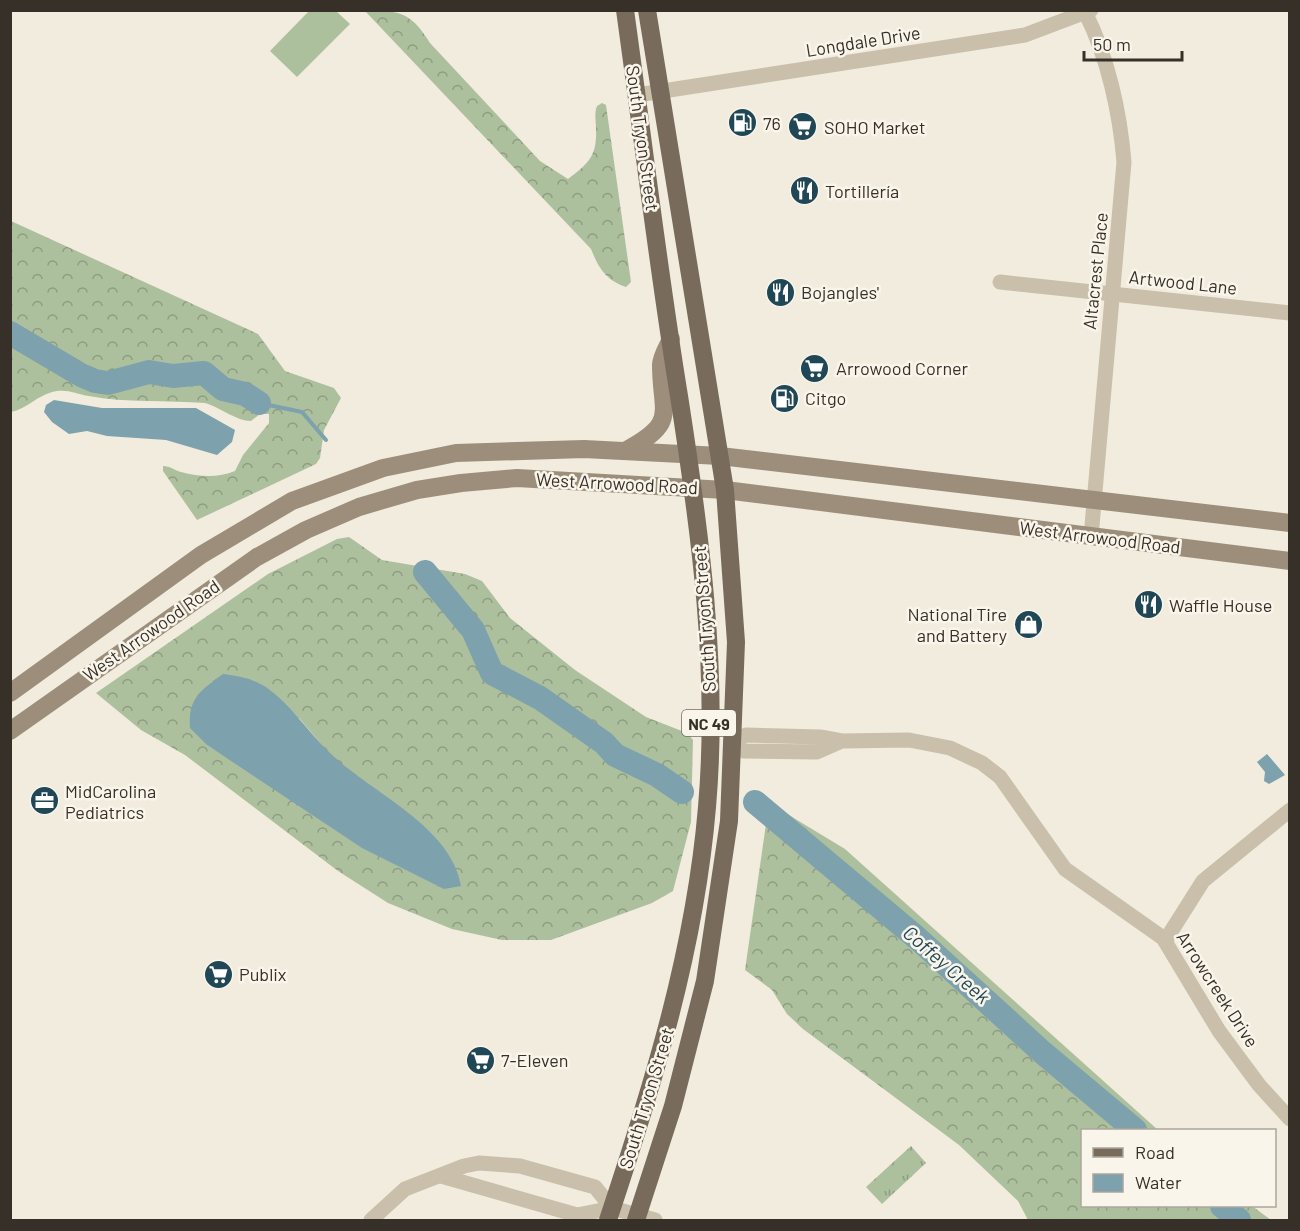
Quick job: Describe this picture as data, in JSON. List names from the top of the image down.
{
  "streets": {
    "main road": ["South Tryon Street", "West Arrowood Road", "NC 49"],
    "street": [
      "Longdale Drive",
      "Altacrest Place",
      "Artwood Lane",
      "Arrowcreek Drive"
    ]
  },
  "crossings": [
    ["Longdale Drive", "South Tryon Street"],
    ["Longdale Drive", "Altacrest Place"],
    ["South Tryon Street", "West Arrowood Road"],
    ["South Tryon Street", "Arrowcreek Drive"],
    ["Altacrest Place", "Artwood Lane"],
    ["Altacrest Place", "West Arrowood Road"]
  ],
  "water": ["Coffey Creek"],
  "places": {
    "fuel station": ["76", "Citgo"],
    "supermarket": [
      "SOHO Market",
      "Arrowood Corner",
      "Publix",
      "7-Eleven"
    ],
    "restaurant": ["Tortillería", "Bojangles'", "Waffle House"],
    "shop": ["National Tire and Battery"],
    "office": ["MidCarolina Pediatrics"]
  },
  "legend": ["Road", "Water"],
  "scale_bar": "50 m"
}
